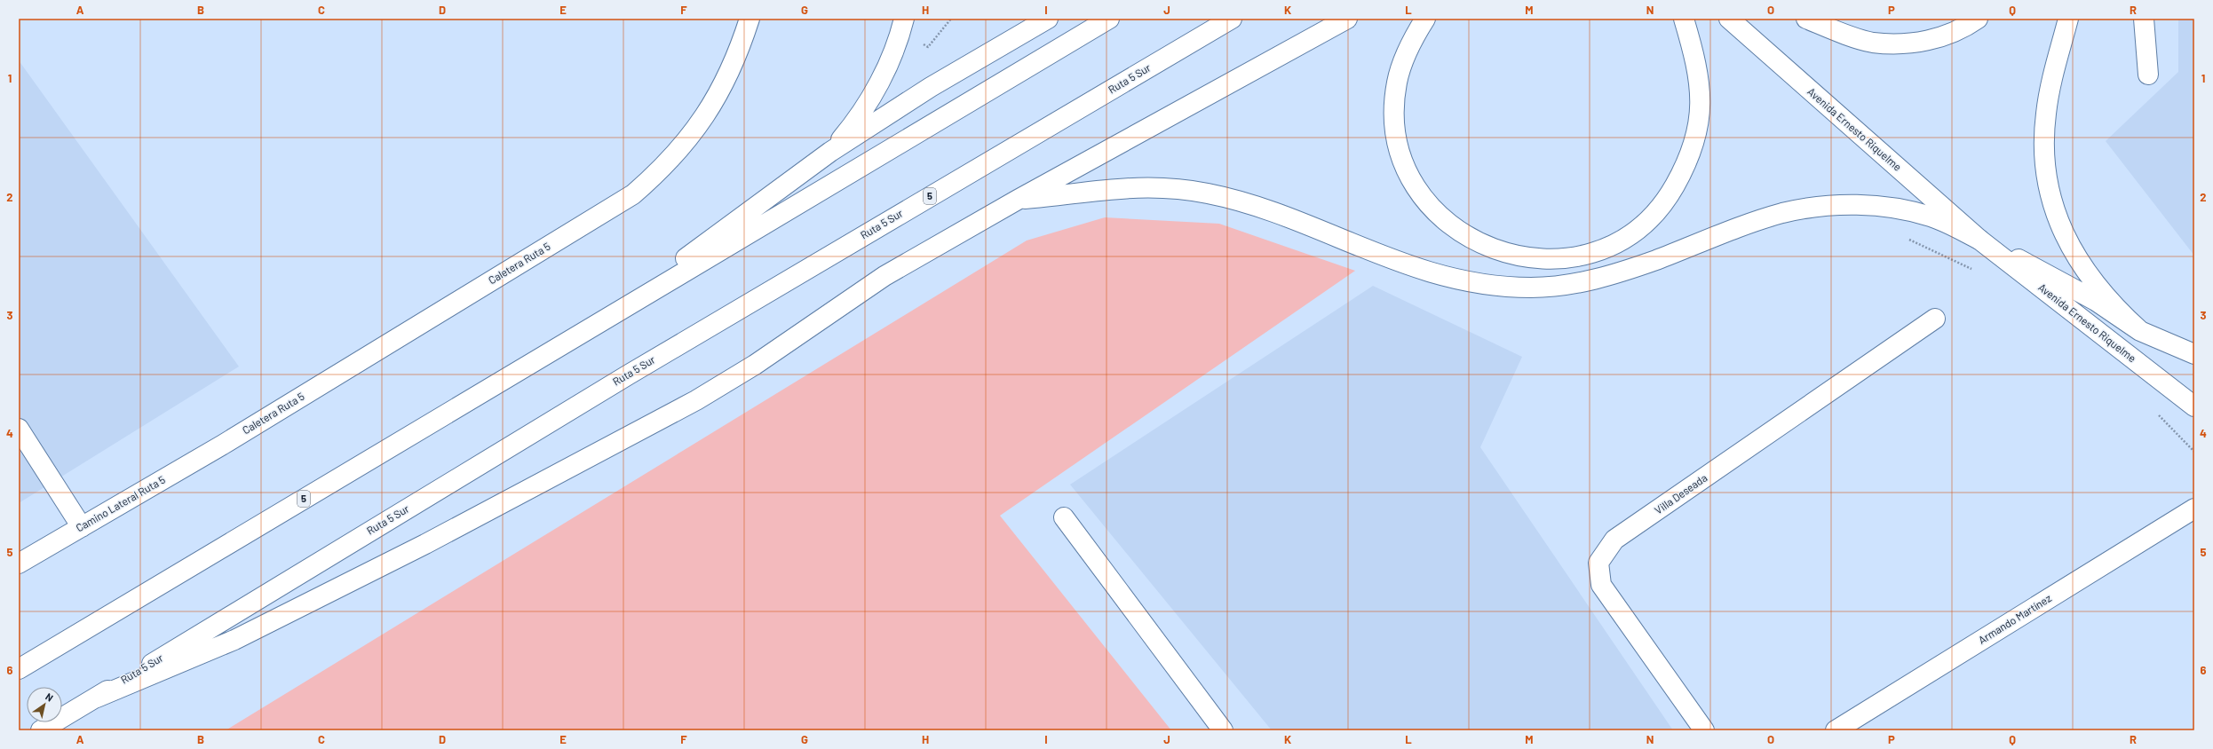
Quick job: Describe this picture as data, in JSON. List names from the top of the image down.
{
  "streets": {
    "main road": [
      "Ruta 5 Sur",
      "Avenida Ernesto Riquelme",
      "5",
      "Caletera Ruta 5",
      "Villa Deseada",
      "Camino Lateral Ruta 5",
      "Armando Martínez"
    ]
  },
  "crossings": [
    ["Caletera Ruta 5", "Camino Lateral Ruta 5"]
  ],
  "north": "top right",
  "grid": {
    "columns": [
      "A",
      "B",
      "C",
      "D",
      "E",
      "F",
      "G",
      "H",
      "I",
      "J",
      "K",
      "L",
      "M",
      "N",
      "O",
      "P",
      "Q",
      "R"
    ],
    "rows": [
      "1",
      "2",
      "3",
      "4",
      "5",
      "6"
    ]
  }
}
